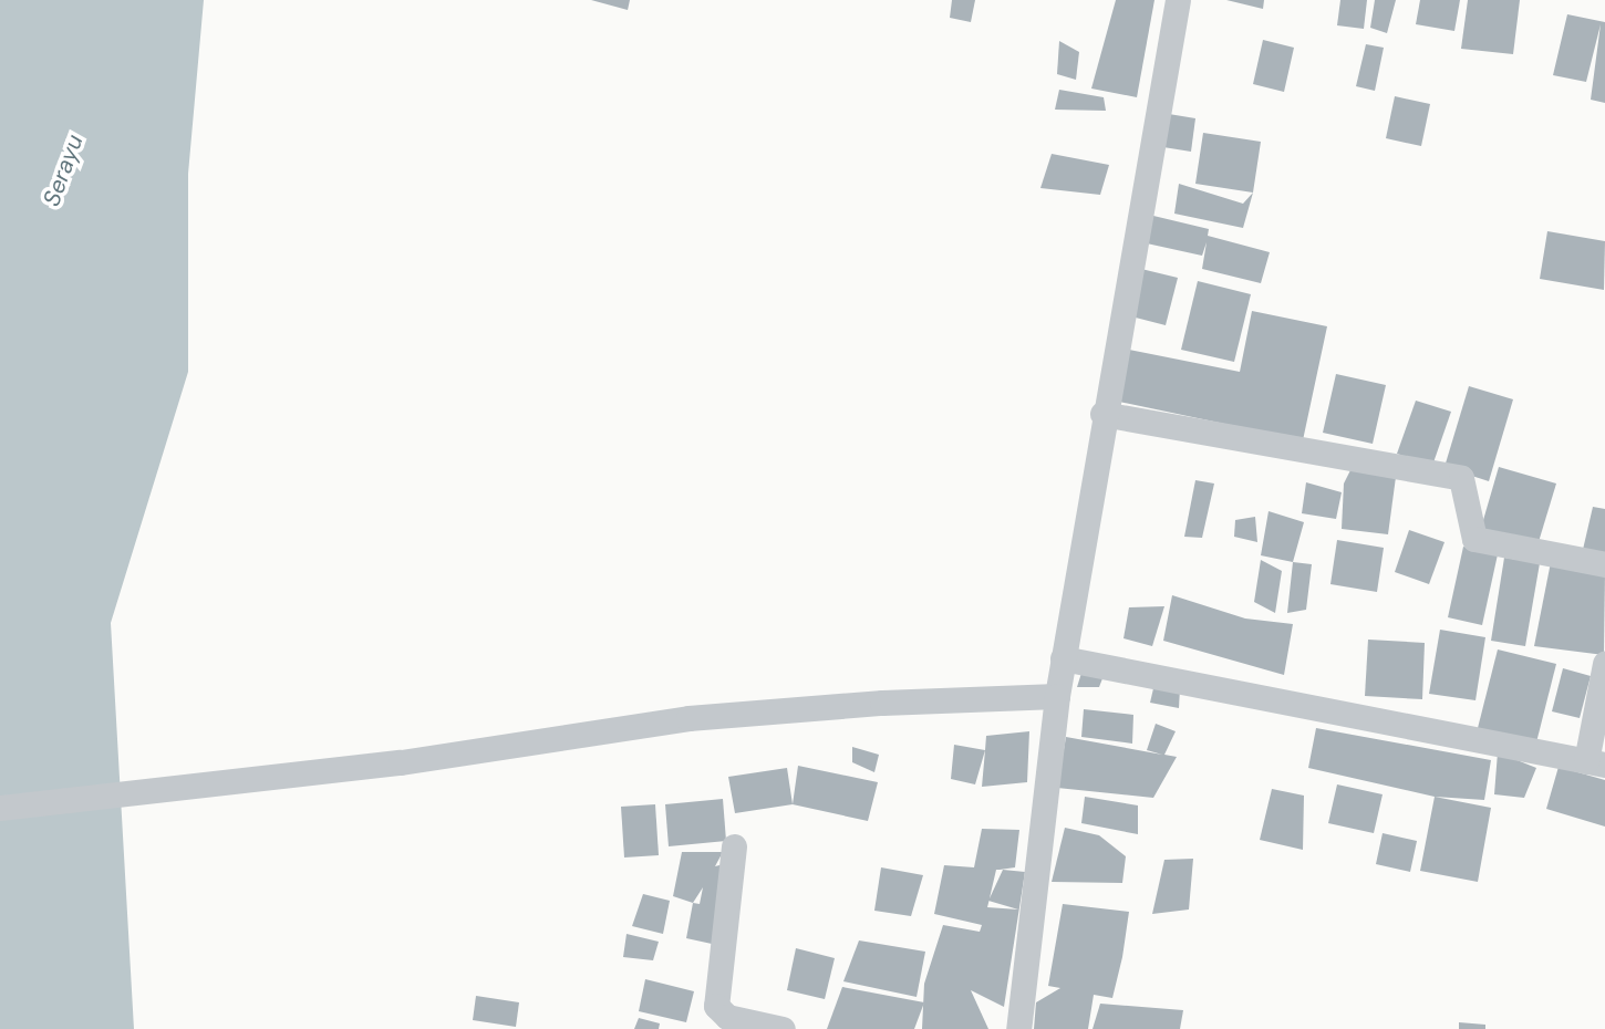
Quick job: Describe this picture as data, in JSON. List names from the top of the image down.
{
  "water": ["Serayu"]
}
